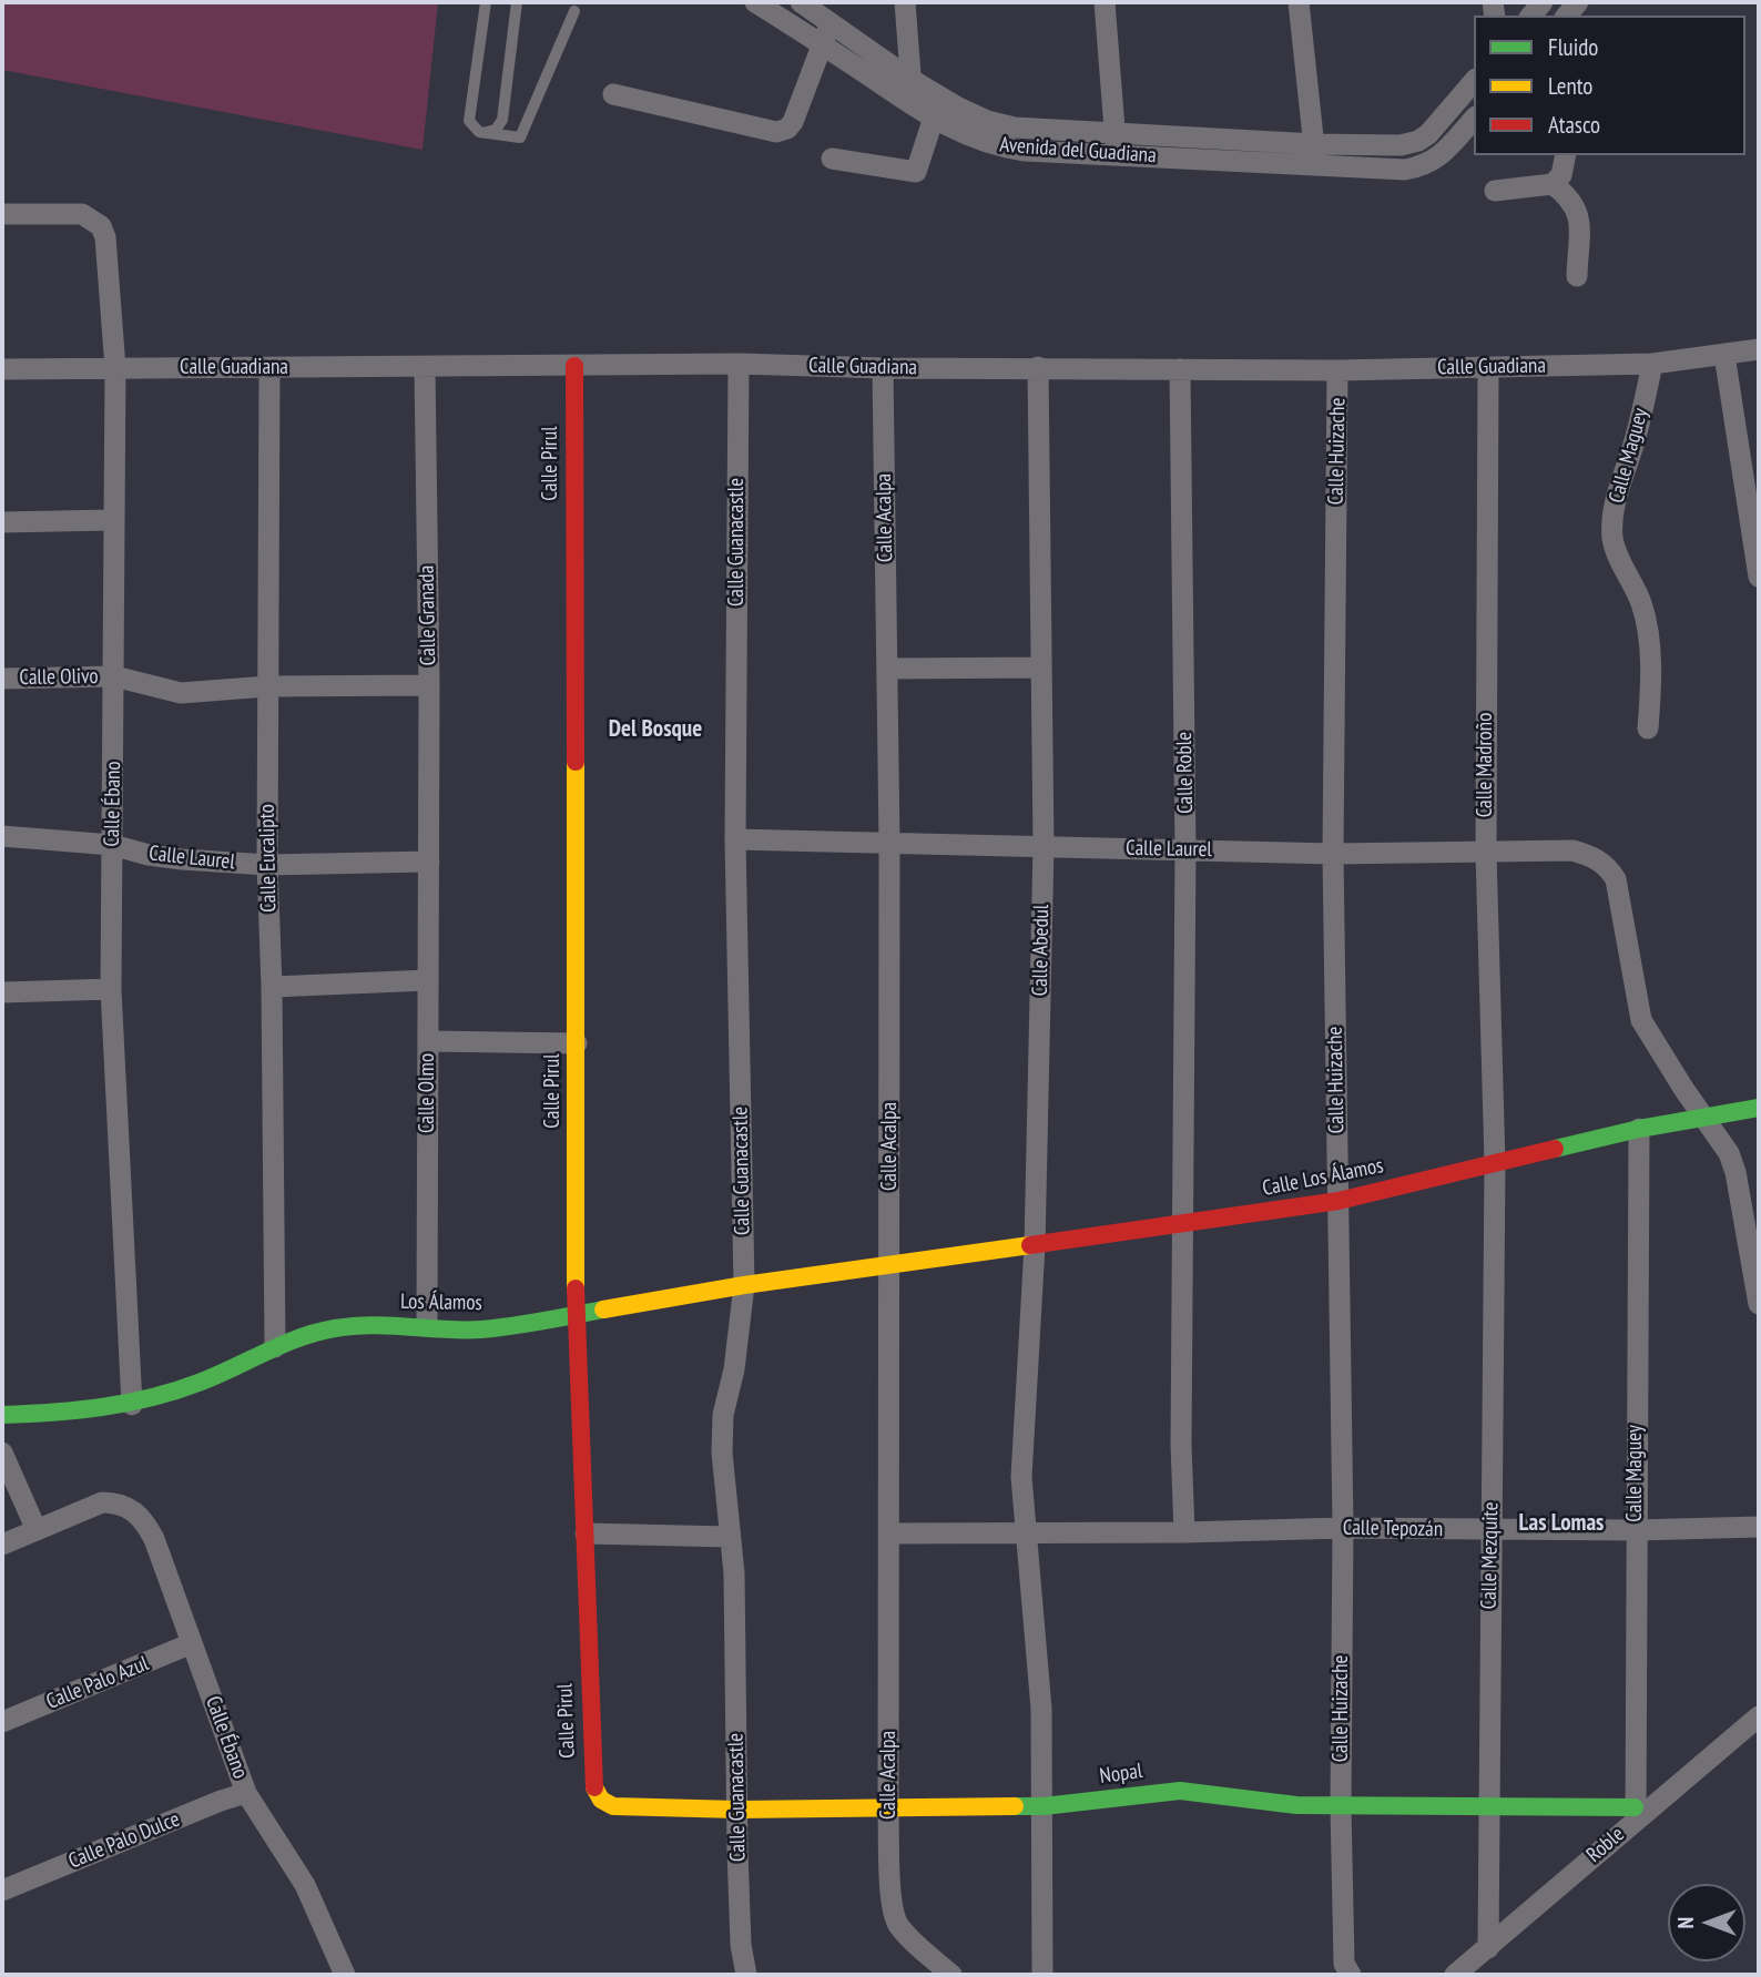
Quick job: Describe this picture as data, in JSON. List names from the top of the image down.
{
  "streets": {
    "street": [
      "Avenida del Guadiana",
      "Calle Guadiana",
      "Calle Huizache",
      "Calle Maguey",
      "Calle Pirul",
      "Calle Acalpa",
      "Calle Guanacastle",
      "Calle Granada",
      "Calle Olivo",
      "Calle Madroño",
      "Calle Roble",
      "Calle Ébano",
      "Calle Laurel",
      "Calle Eucalipto",
      "Calle Abedul",
      "Calle Olmo",
      "Calle Los Álamos",
      "Los Álamos",
      "Calle Tepozán",
      "Calle Mezquite",
      "Calle Palo Azul",
      "Nopal",
      "Calle Palo Dulce",
      "Roble"
    ]
  },
  "crossings": [
    ["Calle Guadiana", "Calle Huizache"],
    ["Calle Guadiana", "Calle Maguey"],
    ["Calle Guadiana", "Calle Pirul"],
    ["Calle Guadiana", "Calle Acalpa"],
    ["Calle Guadiana", "Calle Guanacastle"],
    ["Calle Guadiana", "Calle Granada"],
    ["Calle Guadiana", "Calle Madroño"],
    ["Calle Guadiana", "Calle Roble"],
    ["Calle Guadiana", "Calle Ébano"],
    ["Calle Guadiana", "Calle Eucalipto"],
    ["Calle Guadiana", "Calle Abedul"],
    ["Calle Huizache", "Calle Laurel"],
    ["Calle Huizache", "Calle Los Álamos"],
    ["Calle Huizache", "Calle Tepozán"],
    ["Calle Huizache", "Nopal"],
    ["Calle Maguey", "Calle Los Álamos"],
    ["Calle Maguey", "Calle Tepozán"],
    ["Calle Maguey", "Nopal"],
    ["Calle Maguey", "Roble"],
    ["Calle Pirul", "Los Álamos"],
    ["Calle Pirul", "Nopal"],
    ["Calle Acalpa", "Calle Laurel"],
    ["Calle Acalpa", "Calle Los Álamos"],
    ["Calle Acalpa", "Los Álamos"],
    ["Calle Acalpa", "Calle Tepozán"],
    ["Calle Acalpa", "Nopal"],
    ["Calle Guanacastle", "Calle Laurel"],
    ["Calle Guanacastle", "Los Álamos"],
    ["Calle Guanacastle", "Nopal"],
    ["Calle Granada", "Calle Olivo"],
    ["Calle Granada", "Calle Laurel"],
    ["Calle Granada", "Calle Olmo"],
    ["Calle Olivo", "Calle Ébano"],
    ["Calle Olivo", "Calle Eucalipto"],
    ["Calle Madroño", "Calle Laurel"],
    ["Calle Madroño", "Calle Los Álamos"],
    ["Calle Madroño", "Calle Mezquite"],
    ["Calle Roble", "Calle Laurel"],
    ["Calle Roble", "Calle Los Álamos"],
    ["Calle Roble", "Calle Tepozán"],
    ["Calle Ébano", "Calle Laurel"],
    ["Calle Ébano", "Los Álamos"],
    ["Calle Ébano", "Calle Palo Azul"],
    ["Calle Ébano", "Calle Palo Dulce"],
    ["Calle Laurel", "Calle Eucalipto"],
    ["Calle Laurel", "Calle Abedul"],
    ["Calle Laurel", "Calle Olmo"],
    ["Calle Laurel", "Calle Los Álamos"],
    ["Calle Eucalipto", "Los Álamos"],
    ["Calle Abedul", "Calle Los Álamos"],
    ["Calle Abedul", "Calle Tepozán"],
    ["Calle Abedul", "Nopal"],
    ["Calle Olmo", "Los Álamos"],
    ["Calle Los Álamos", "Los Álamos"],
    ["Calle Los Álamos", "Calle Mezquite"],
    ["Calle Tepozán", "Calle Mezquite"],
    ["Calle Mezquite", "Nopal"],
    ["Calle Mezquite", "Roble"],
    ["Nopal", "Roble"]
  ],
  "districts": ["Del Bosque", "Las Lomas"],
  "legend": ["Fluido", "Lento", "Atasco"],
  "north": "left"
}
